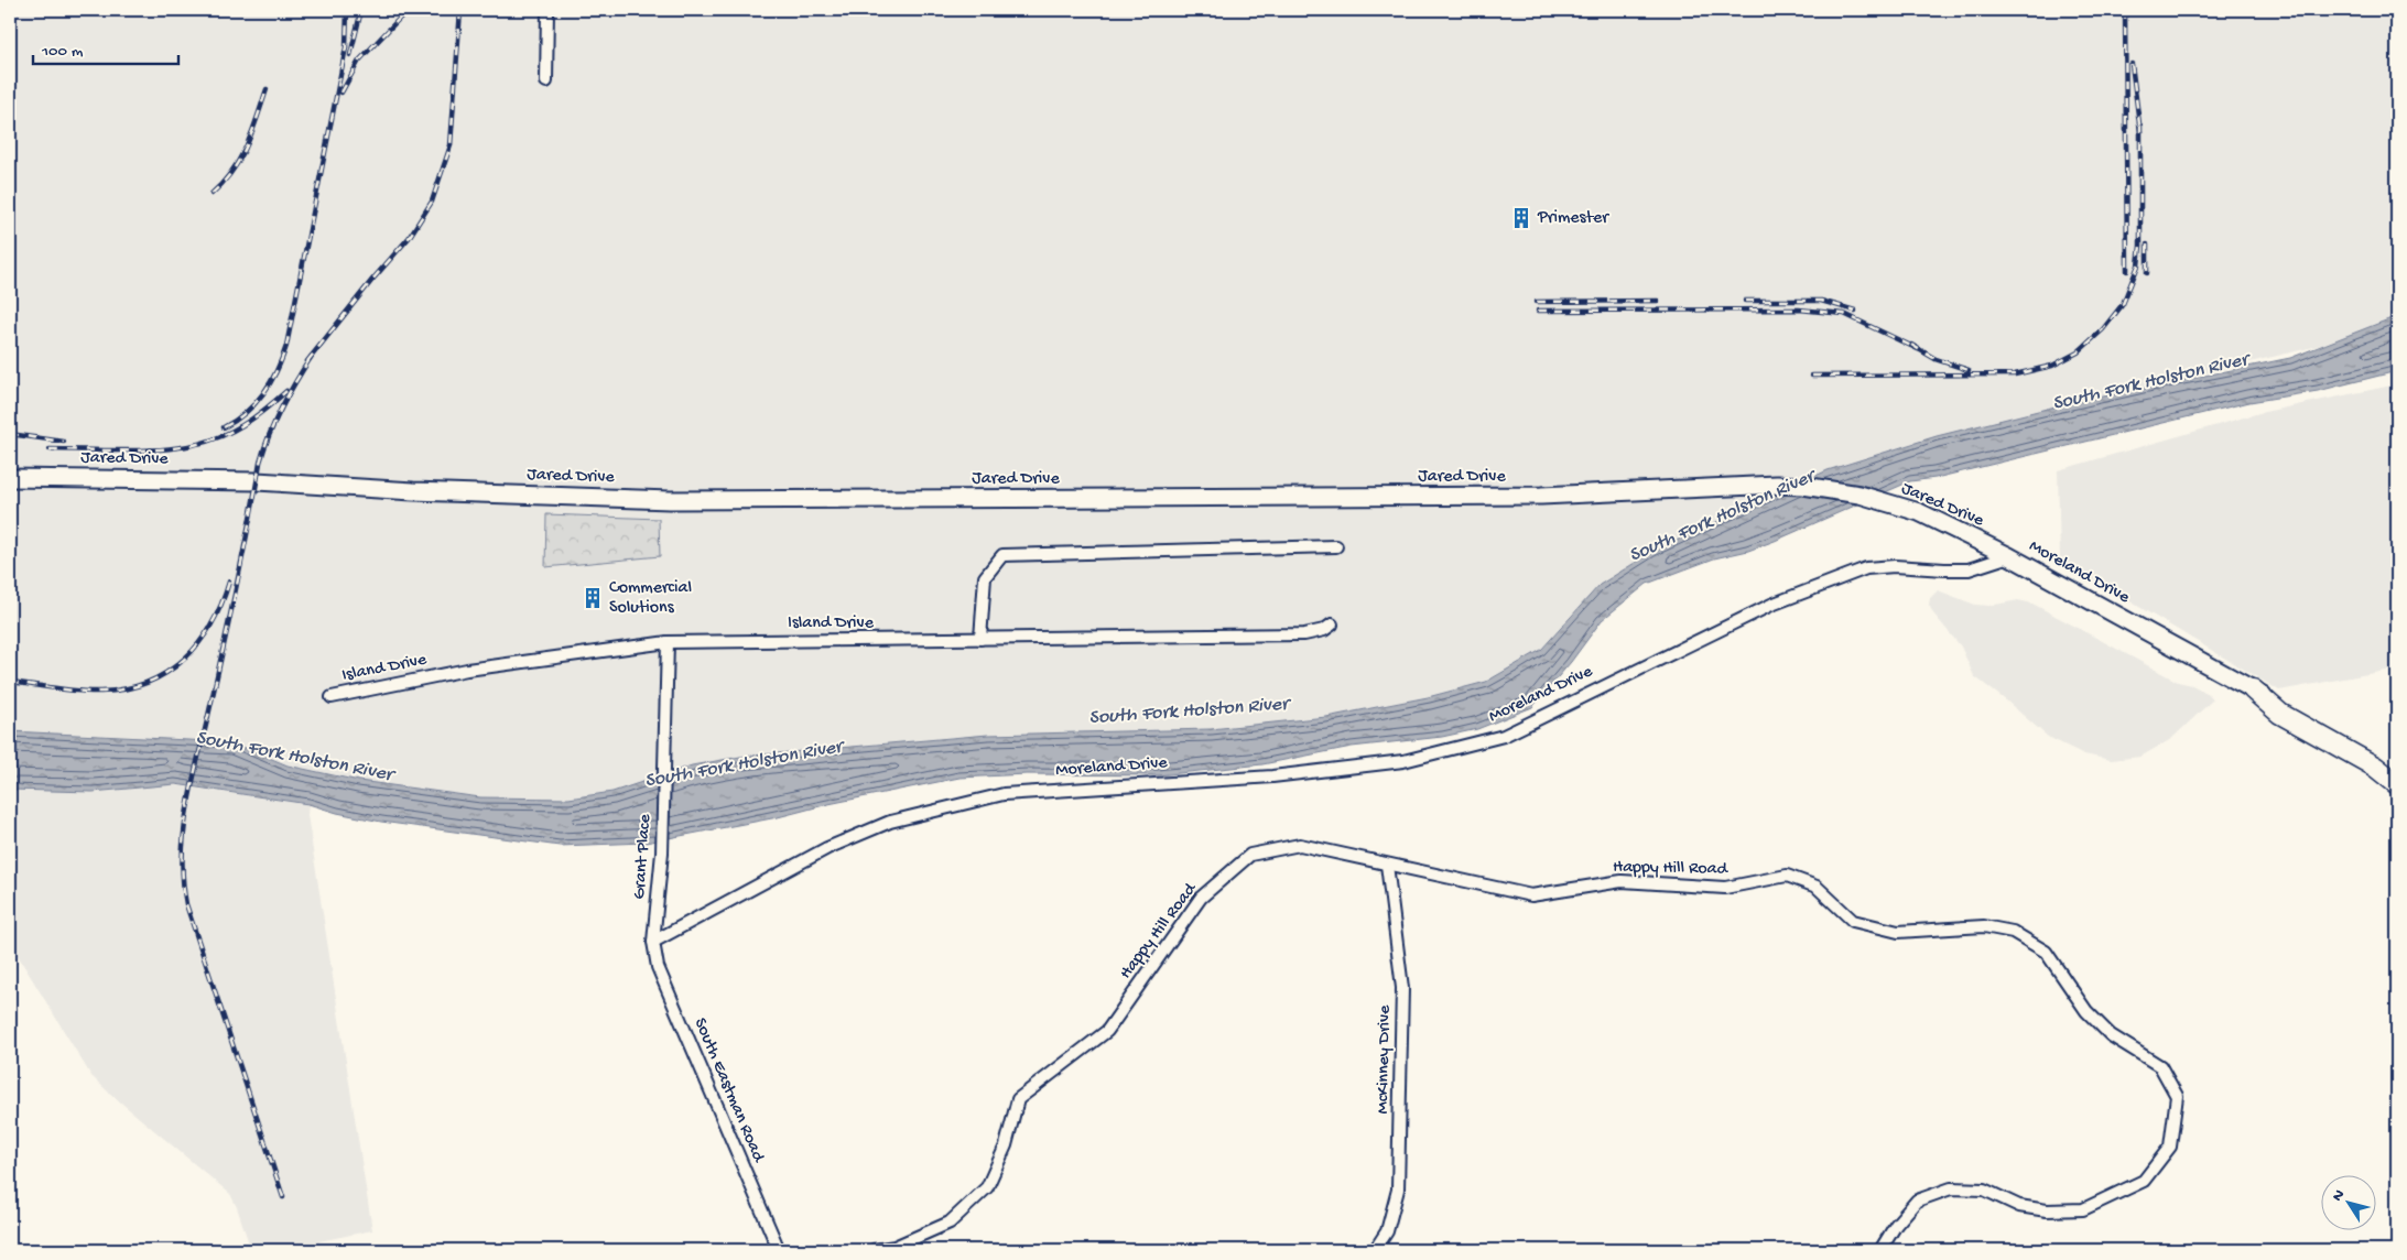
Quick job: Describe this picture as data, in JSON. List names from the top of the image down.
{
  "streets": {
    "main road": ["Jared Drive", "Moreland Drive"],
    "street": [
      "Island Drive",
      "Grant Place",
      "Happy Hill Road",
      "McKinney Drive",
      "South Eastman Road"
    ]
  },
  "crossings": [
    ["Jared Drive", "Moreland Drive"],
    ["Moreland Drive", "Grant Place"],
    ["Moreland Drive", "South Eastman Road"],
    ["Island Drive", "Grant Place"],
    ["Grant Place", "South Eastman Road"],
    ["Happy Hill Road", "McKinney Drive"]
  ],
  "water": ["South Fork Holston River"],
  "places": {
    "building": ["Primester", "Commercial Solutions"]
  },
  "scale_bar": "100 m",
  "north": "top left"
}
